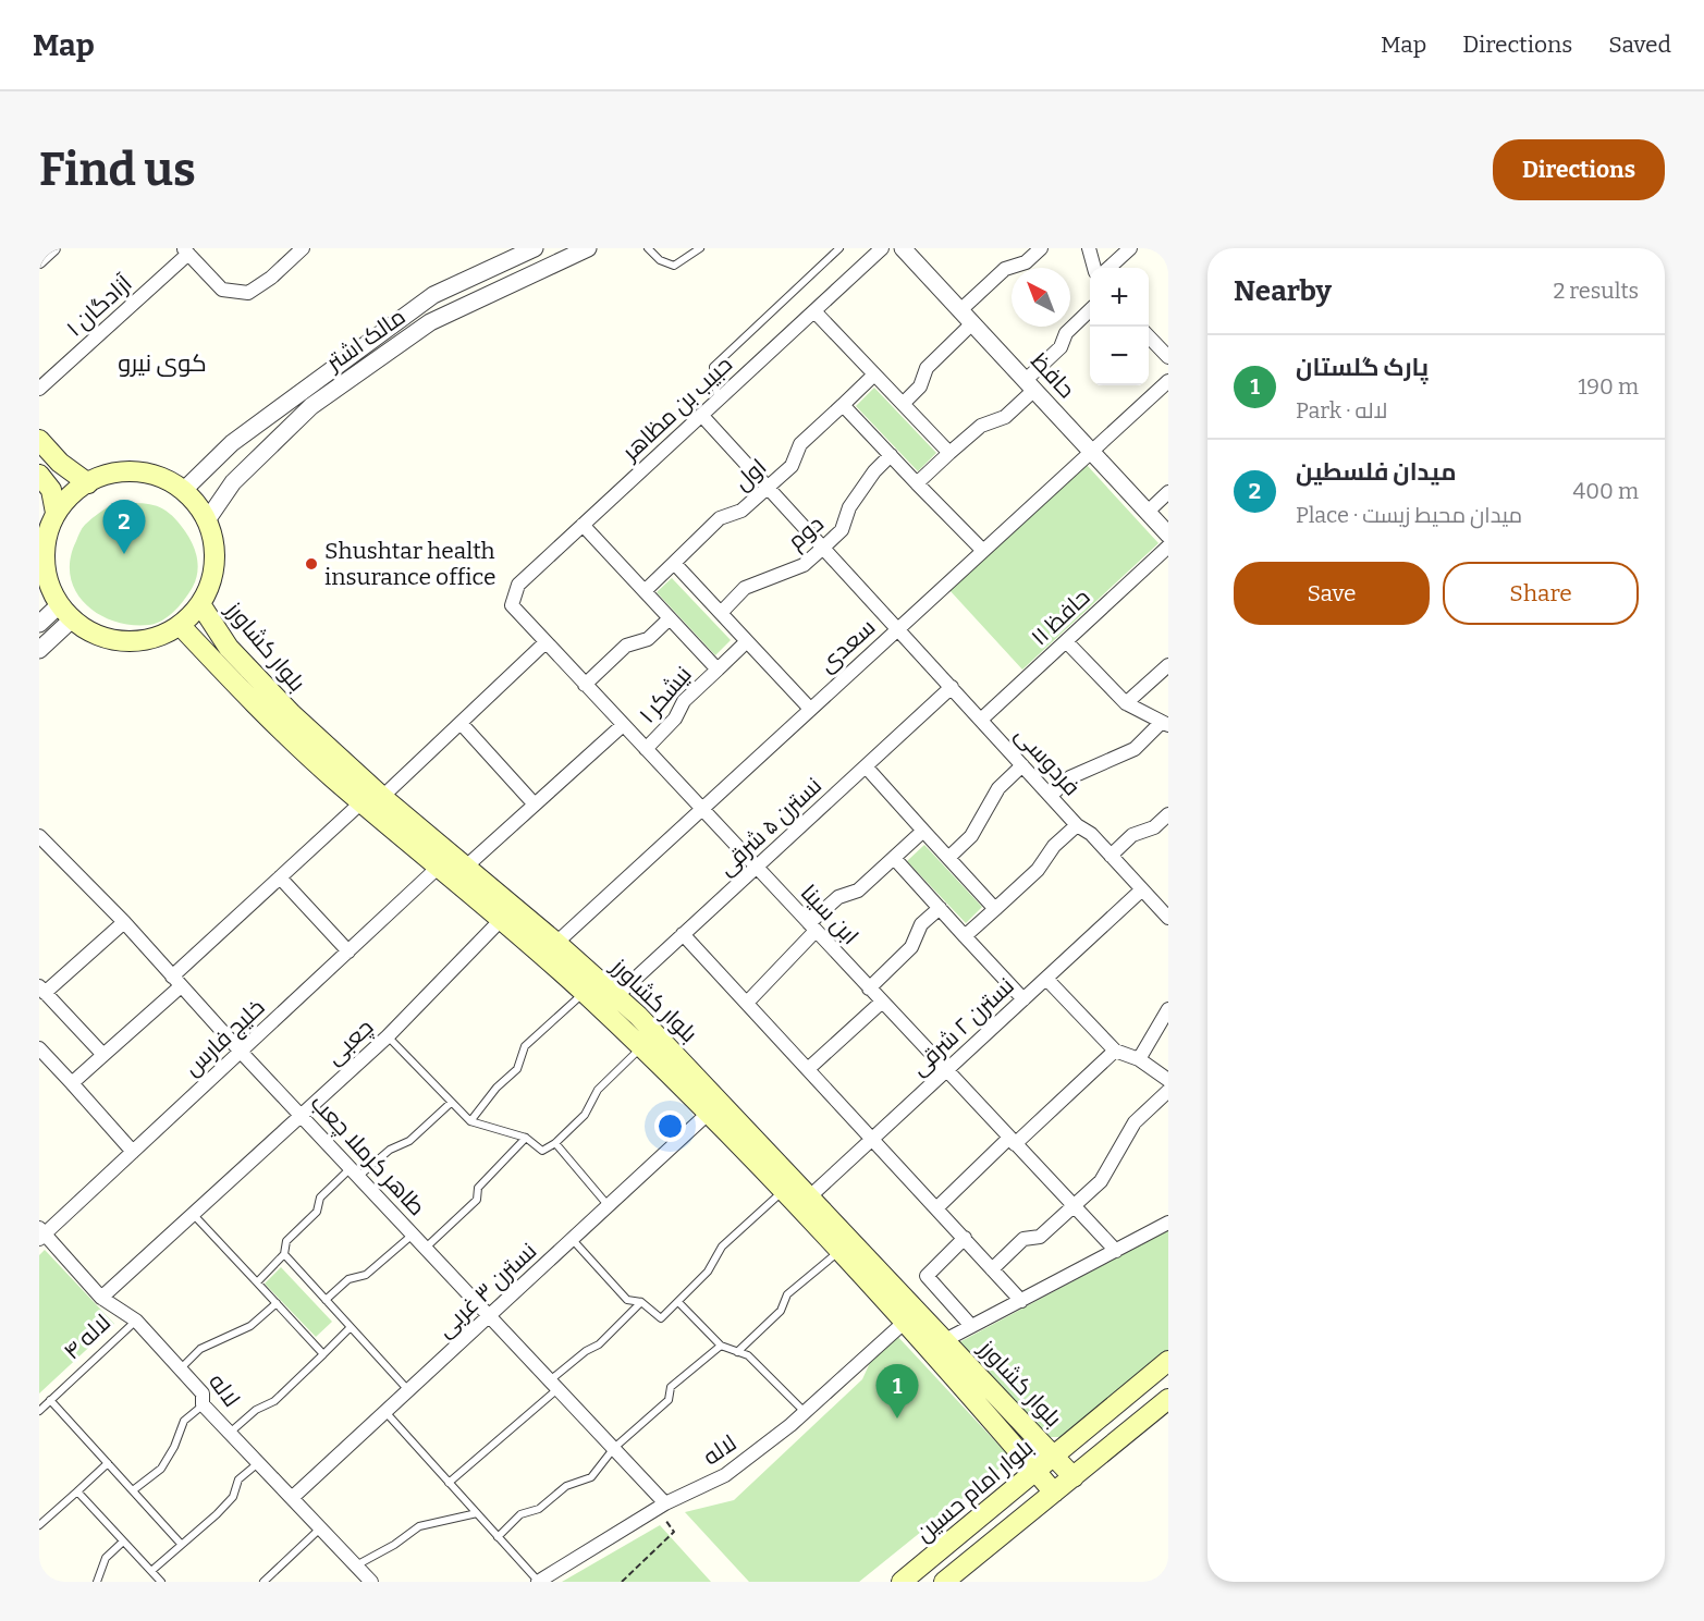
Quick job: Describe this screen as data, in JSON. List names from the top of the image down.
{
  "streets": {
    "main road": ["بلوار کشاورز", "بلوار امام حسین"],
    "street": [
      "آزادگان ۱",
      "مالک اشتر",
      "حافظ",
      "حبیب بن مظاهر",
      "اول",
      "دوم",
      "حافظ ۱۱",
      "سعدی",
      "نیشکر ۱",
      "فردوسی",
      "نسترن ۵ شرقی",
      "ابن سینا",
      "نسترن ۲ شرقی",
      "خلیج فارس",
      "چعبی",
      "طاهر کرملا چعب",
      "نسترن ۳ غربی",
      "لاله ۴",
      "لاله"
    ]
  },
  "crossings": [
    ["مالک اشتر", "بلوار کشاورز"],
    ["حافظ", "سعدی"],
    ["حبیب بن مظاهر", "فردوسی"],
    ["حبیب بن مظاهر", "ابن سینا"],
    ["اول", "فردوسی"],
    ["دوم", "فردوسی"],
    ["حافظ ۱۱", "فردوسی"],
    ["سعدی", "بلوار کشاورز"],
    ["سعدی", "فردوسی"],
    ["سعدی", "ابن سینا"],
    ["بلوار کشاورز", "نسترن ۵ شرقی"],
    ["بلوار کشاورز", "نسترن ۲ شرقی"],
    ["بلوار کشاورز", "خلیج فارس"],
    ["بلوار کشاورز", "چعبی"],
    ["بلوار کشاورز", "نسترن ۳ غربی"],
    ["بلوار کشاورز", "لاله"],
    ["بلوار کشاورز", "بلوار امام حسین"],
    ["نیشکر ۱", "ابن سینا"],
    ["فردوسی", "نسترن ۵ شرقی"],
    ["فردوسی", "نسترن ۲ شرقی"],
    ["نسترن ۵ شرقی", "ابن سینا"],
    ["ابن سینا", "نسترن ۲ شرقی"],
    ["خلیج فارس", "طاهر کرملا چعب"],
    ["خلیج فارس", "لاله"],
    ["چعبی", "طاهر کرملا چعب"],
    ["چعبی", "لاله ۴"],
    ["طاهر کرملا چعب", "نسترن ۳ غربی"],
    ["طاهر کرملا چعب", "لاله"],
    ["نسترن ۳ غربی", "لاله"],
    ["لاله ۴", "لاله"]
  ],
  "districts": ["کوی نیرو"],
  "places": ["Shushtar health insurance office"],
  "north": "top left",
  "page": {
    "header": "Map",
    "nav": ["Map", "Directions", "Saved"],
    "buttons": [
      "Directions",
      ["Save", "Share"]
    ],
    "title": "Find us",
    "heading": ["Nearby", "2 results"],
    "map_buttons": ["+", "−"],
    "list": [
      {
        "mark": "1",
        "name": "پارک گلستان",
        "note": "Park · لاله",
        "value": "190 m"
      },
      {
        "mark": "2",
        "name": "میدان فلسطین",
        "note": "Place · میدان محیط زیست",
        "value": "400 m"
      }
    ],
    "pins": ["2", "1"]
  }
}
